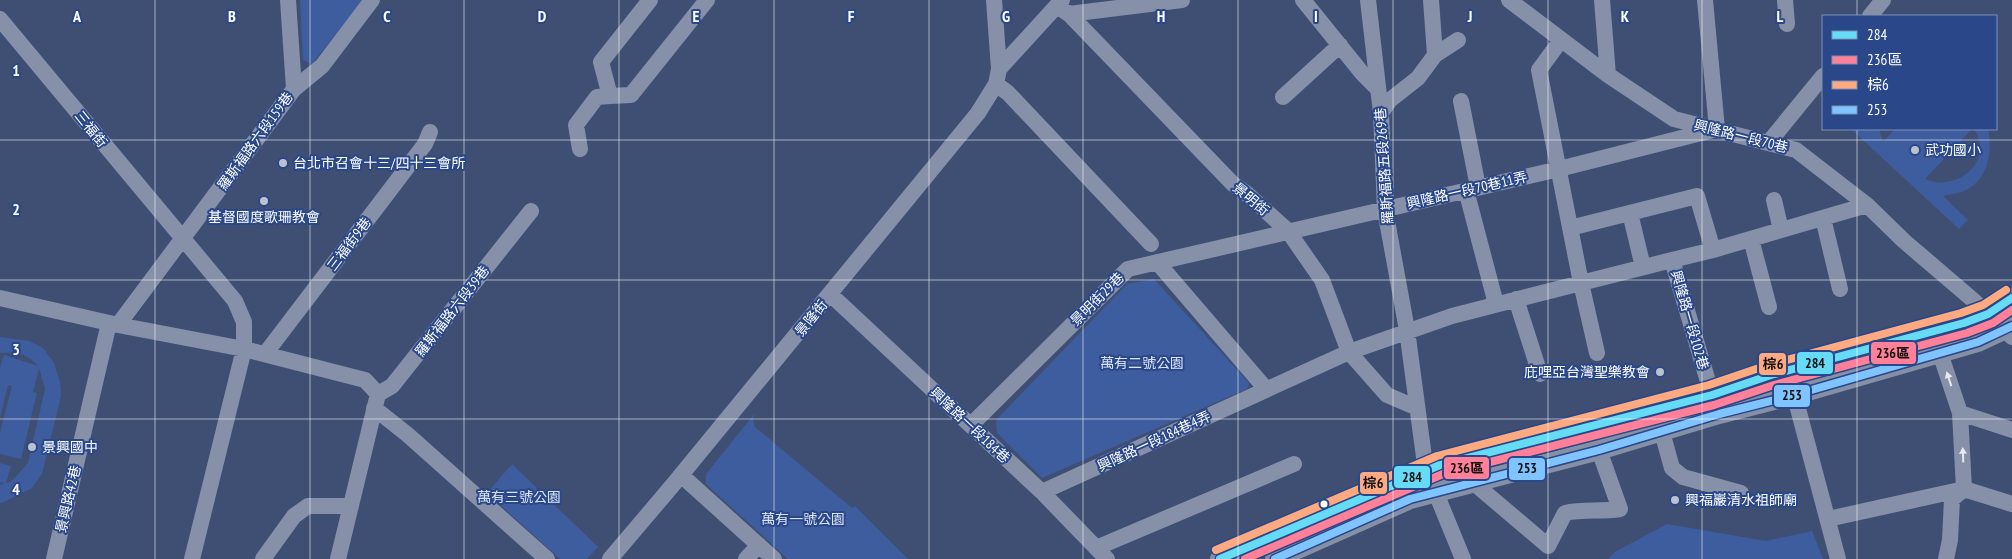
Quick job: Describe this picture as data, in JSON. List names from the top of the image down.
{
  "streets": {
    "street": [
      "三福街",
      "興隆路一段70巷",
      "羅斯福路六段159巷",
      "羅斯福路五段269巷",
      "興隆路一段70巷11弄",
      "景明街",
      "三福街9巷",
      "景明街29巷",
      "羅斯福路六段39巷",
      "景隆街",
      "興隆路一段102巷",
      "興隆路一段184巷",
      "興隆路一段184巷4弄",
      "景興路42巷"
    ]
  },
  "crossings": [
    ["三福街", "羅斯福路六段159巷"],
    ["興隆路一段70巷", "興隆路一段70巷11弄"],
    ["羅斯福路五段269巷", "興隆路一段70巷11弄"],
    ["羅斯福路五段269巷", "興隆路一段184巷4弄"],
    ["興隆路一段70巷11弄", "景明街"],
    ["興隆路一段70巷11弄", "景明街29巷"],
    ["景明街", "景明街29巷"],
    ["景明街", "景隆街"],
    ["景明街", "興隆路一段184巷4弄"],
    ["景明街29巷", "興隆路一段184巷"],
    ["景隆街", "興隆路一段184巷"],
    ["興隆路一段184巷", "興隆路一段184巷4弄"]
  ],
  "parks": ["萬有二號公園", "萬有三號公園", "萬有一號公園"],
  "places": [
    "武功國小",
    "台北市召會十三/四十三會所",
    "基督國度歌珊教會",
    "庇哩亞台灣聖樂教會",
    "景興國中",
    "興福巖清水祖師廟"
  ],
  "lines": [
    "transit line 棕6",
    "transit line 284",
    "transit line 236區",
    "transit line 253"
  ],
  "legend": [
    "284",
    "236區",
    "棕6",
    "253"
  ],
  "grid": {
    "columns": [
      "A",
      "B",
      "C",
      "D",
      "E",
      "F",
      "G",
      "H",
      "I",
      "J",
      "K",
      "L"
    ],
    "rows": [
      "1",
      "2",
      "3",
      "4"
    ]
  }
}
